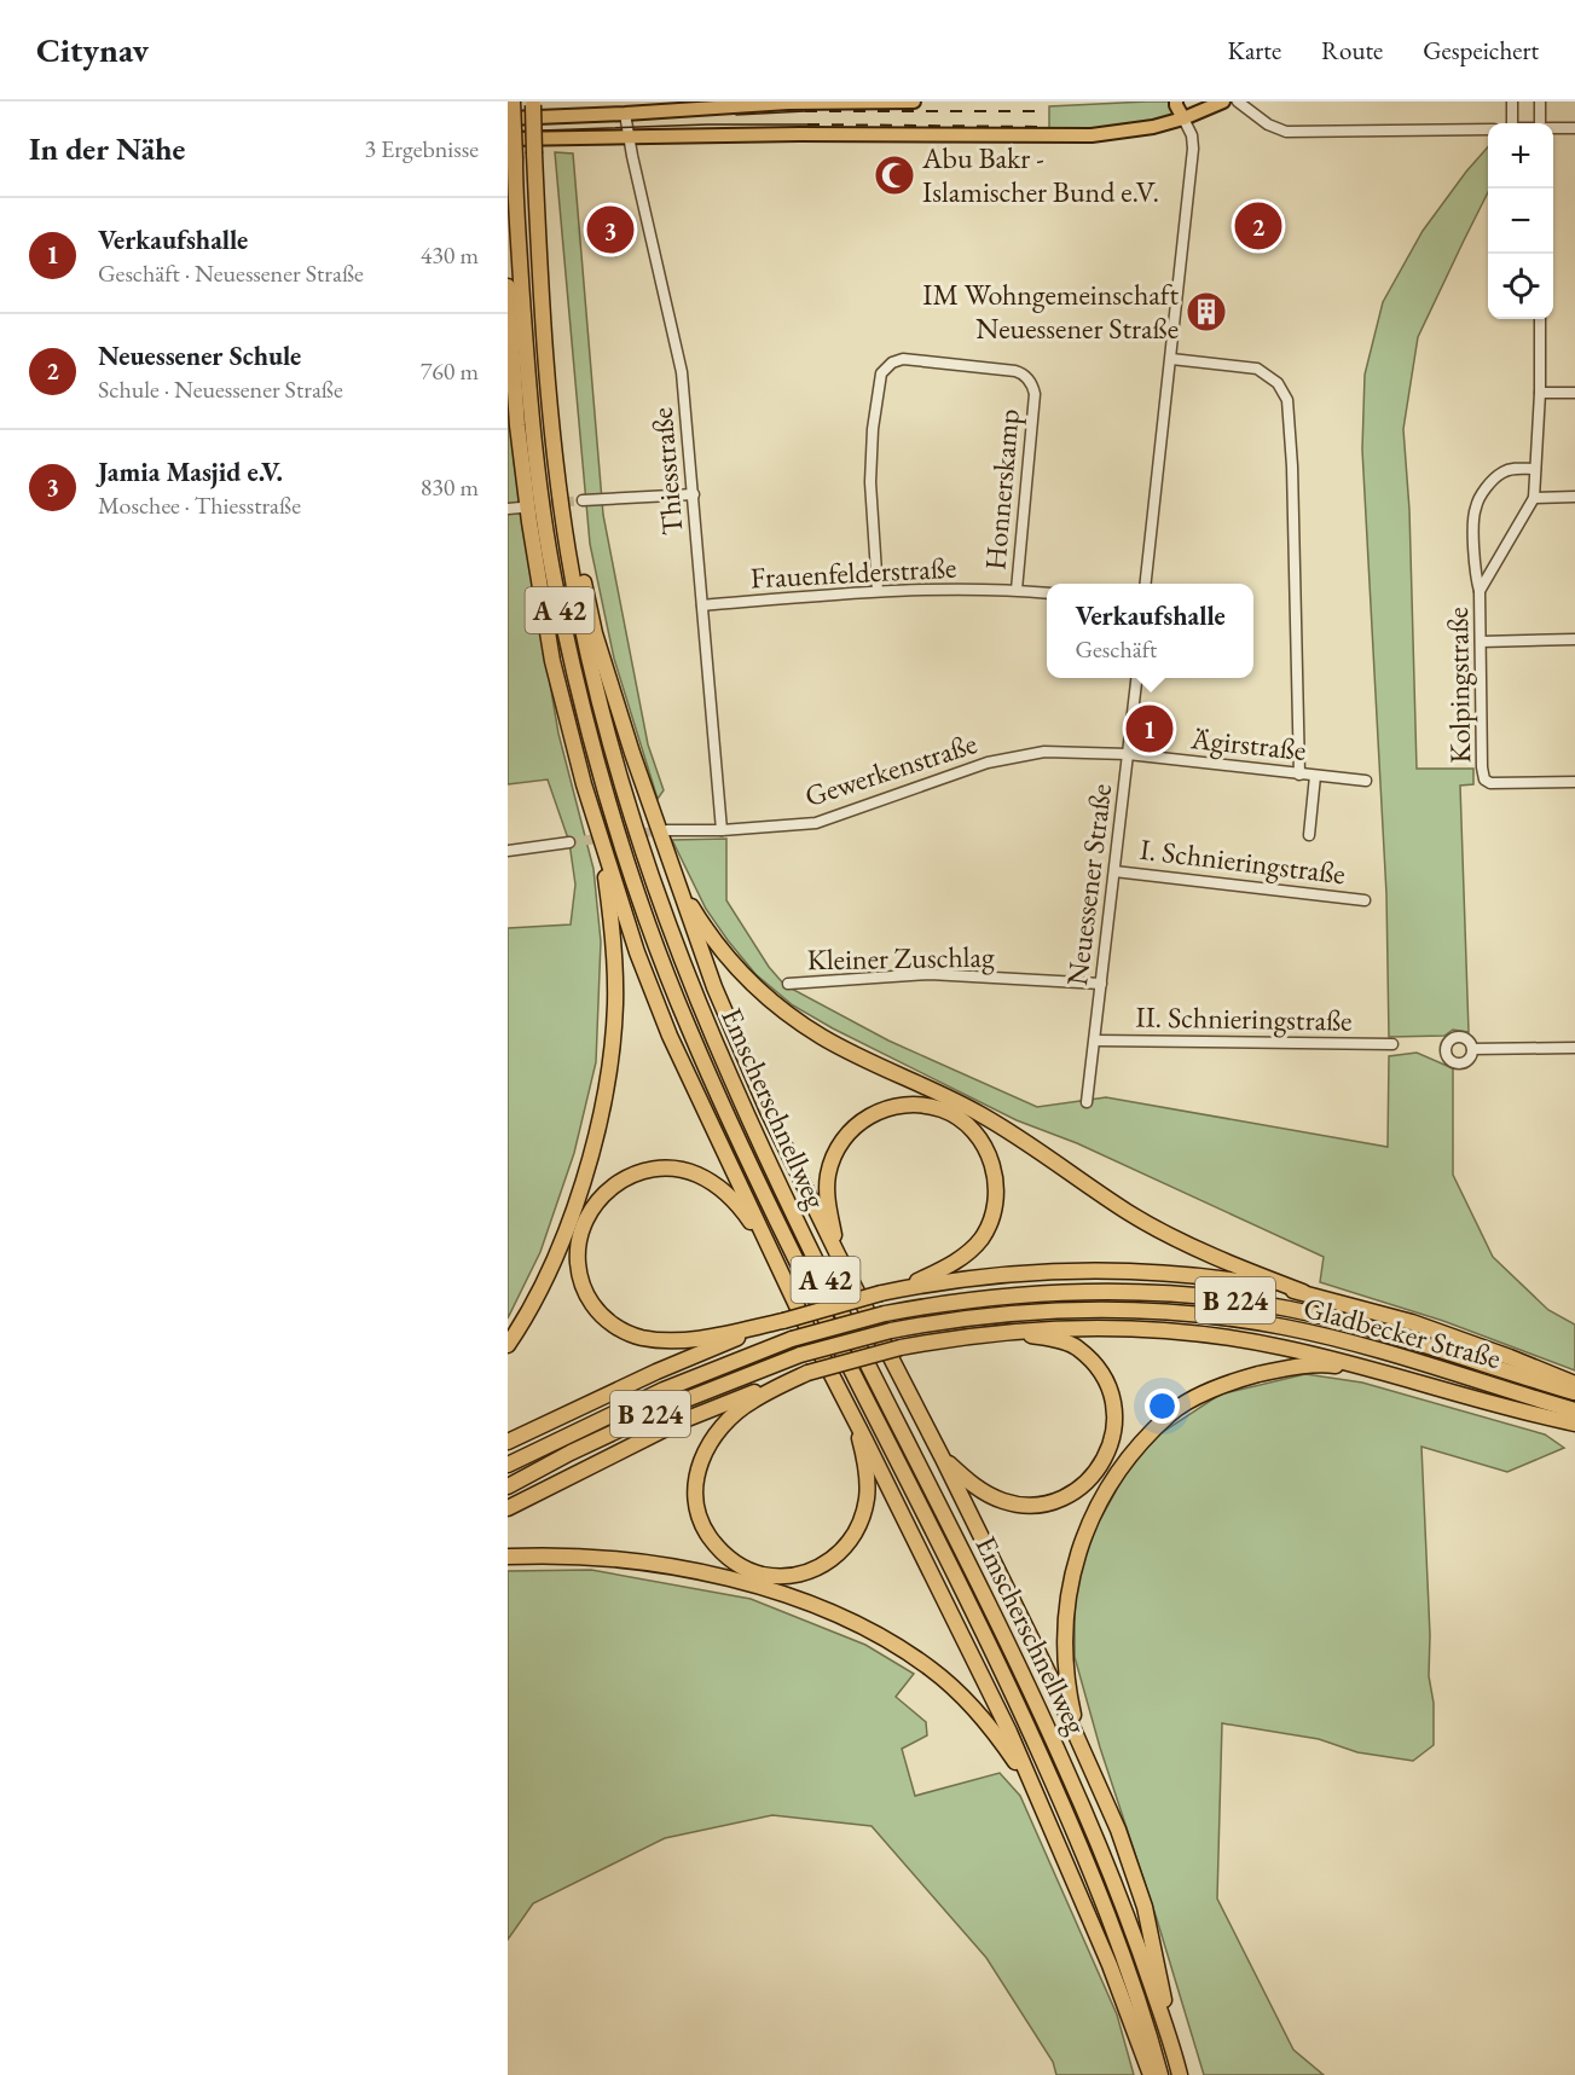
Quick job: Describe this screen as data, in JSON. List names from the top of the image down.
{
  "streets": {
    "highway": [
      "A 42",
      "Emscherschnellweg",
      "B 224",
      "Gladbecker Straße"
    ],
    "street": [
      "Thiesstraße",
      "Honnerskamp",
      "Frauenfelderstraße",
      "Kolpingstraße",
      "Ägirstraße",
      "Gewerkenstraße",
      "I. Schnieringstraße",
      "Neuessener Straße",
      "Kleiner Zuschlag",
      "II. Schnieringstraße"
    ]
  },
  "crossings": [
    ["Thiesstraße", "Frauenfelderstraße"],
    ["Thiesstraße", "Gewerkenstraße"],
    ["Honnerskamp", "Frauenfelderstraße"],
    ["Ägirstraße", "Gewerkenstraße"],
    ["Ägirstraße", "I. Schnieringstraße"],
    ["Ägirstraße", "Neuessener Straße"],
    ["Gewerkenstraße", "Neuessener Straße"],
    ["I. Schnieringstraße", "Neuessener Straße"],
    ["Neuessener Straße", "Kleiner Zuschlag"],
    ["Neuessener Straße", "II. Schnieringstraße"]
  ],
  "places": {
    "mosque": ["Abu Bakr - Islamischer Bund e.V."],
    "building": ["IM Wohngemeinschaft Neuessener Straße"]
  },
  "page": {
    "header": "Citynav",
    "nav": ["Karte", "Route", "Gespeichert"],
    "heading": ["In der Nähe", "3 Ergebnisse"],
    "map_buttons": ["+", "−"],
    "list": [
      {
        "mark": "1",
        "name": "Verkaufshalle",
        "note": "Geschäft · Neuessener Straße",
        "value": "430 m"
      },
      {
        "mark": "2",
        "name": "Neuessener Schule",
        "note": "Schule · Neuessener Straße",
        "value": "760 m"
      },
      {
        "mark": "3",
        "name": "Jamia Masjid e.V.",
        "note": "Moschee · Thiesstraße",
        "value": "830 m"
      }
    ],
    "pins": ["2", "3", "1"],
    "popup": ["Verkaufshalle", "Geschäft"]
  }
}
